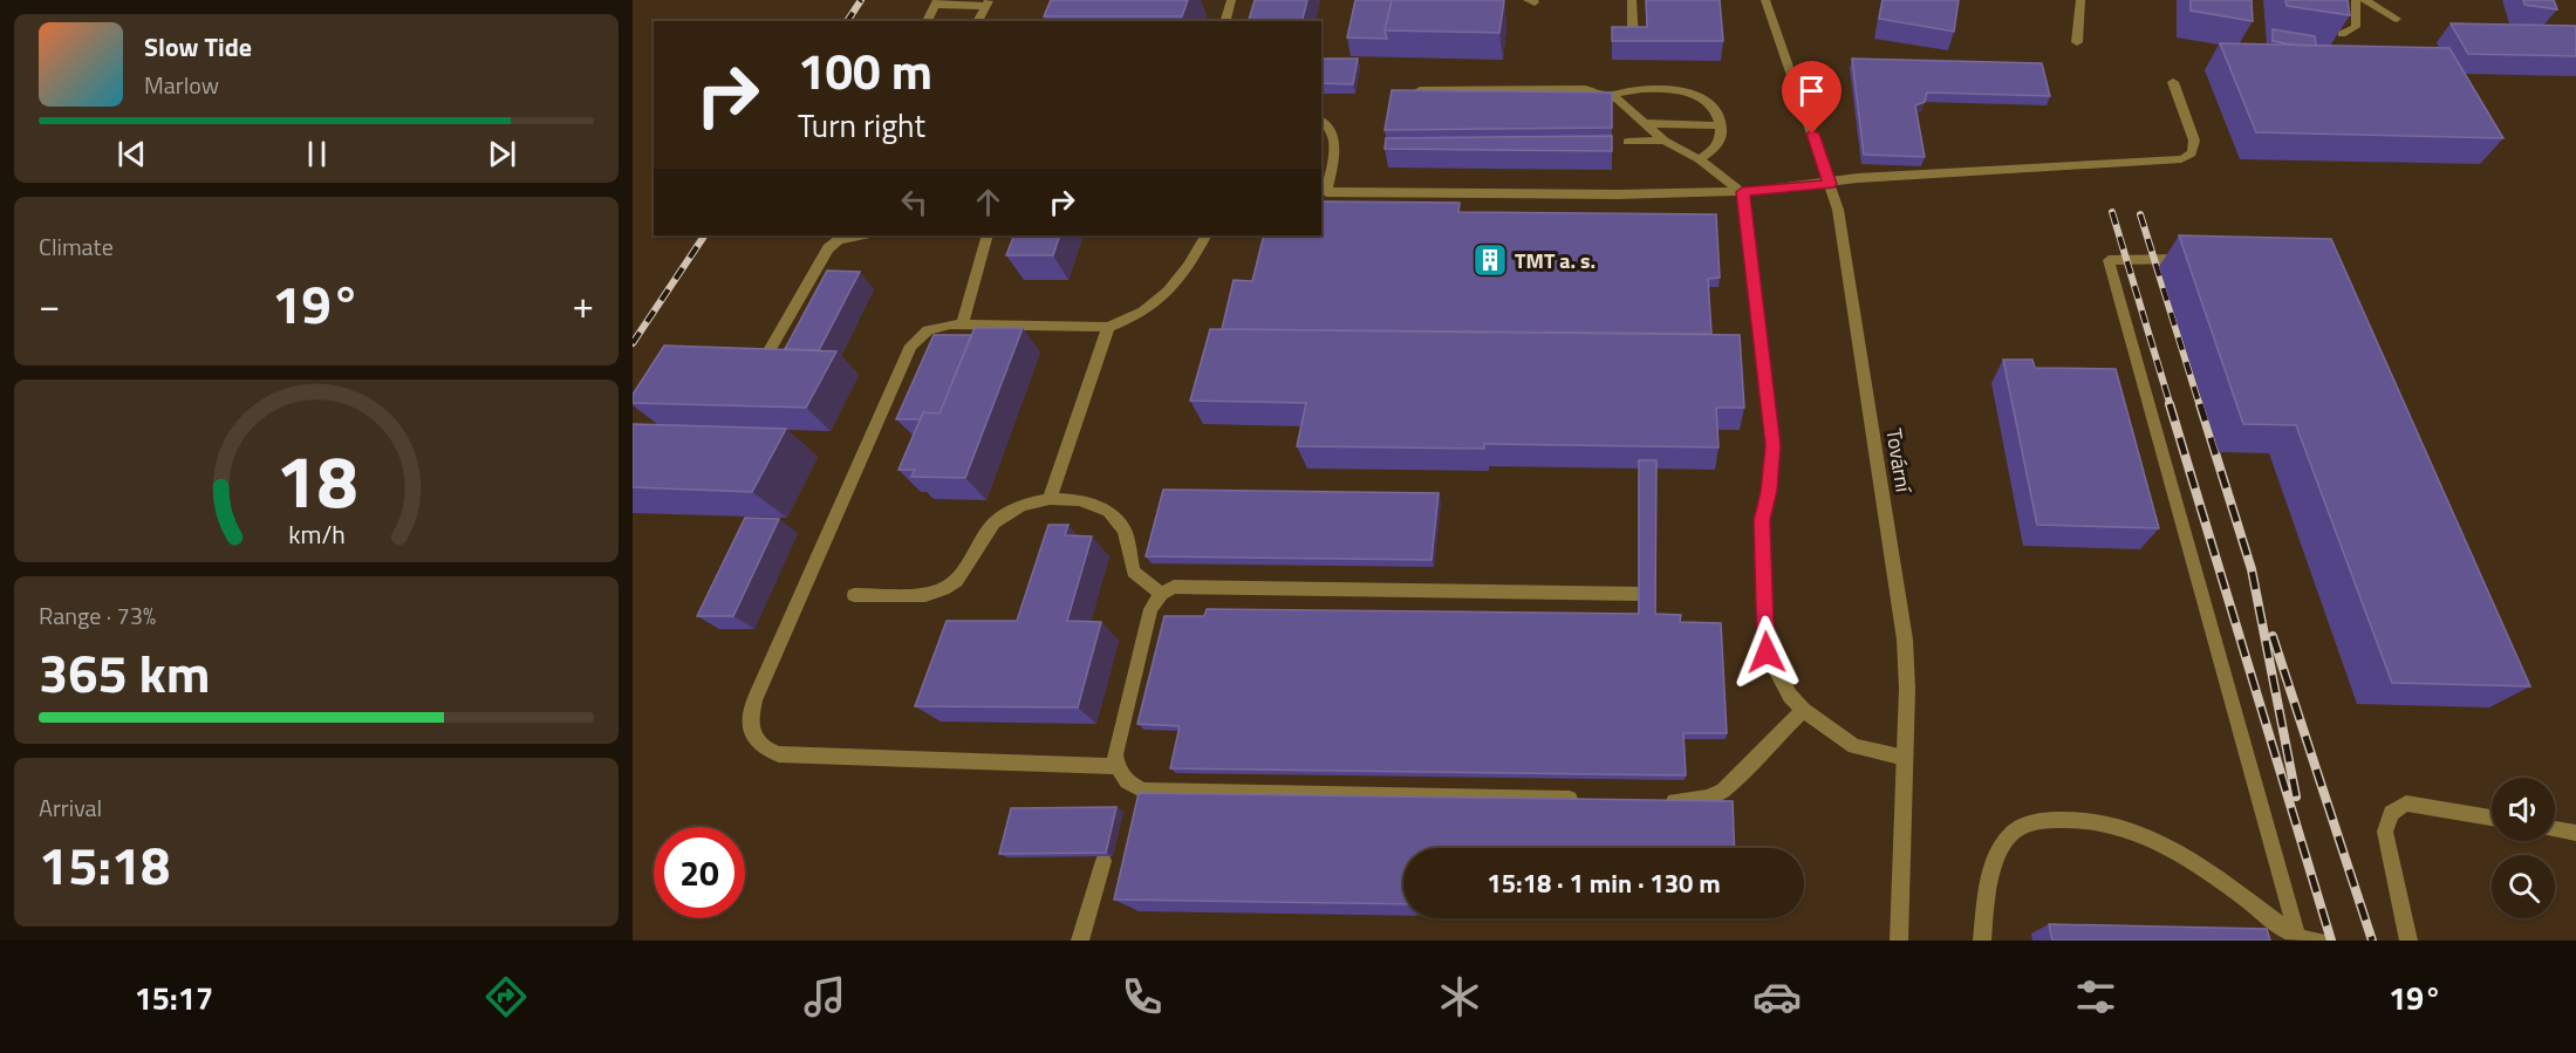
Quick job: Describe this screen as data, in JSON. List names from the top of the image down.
{
  "streets": {
    "street": ["Tovární"]
  },
  "places": {
    "building": ["TMT a. s."]
  },
  "page": {
    "turn": ["100 m", "Turn right"],
    "song": ["Slow Tide", "Marlow"],
    "tile": [
      "Climate",
      ["Range · 73%", "365 km"],
      ["Arrival", "15:18"]
    ],
    "heat": ["−", "19°", "+"],
    "limit": "20",
    "trip": "15:18 · 1 min · 130 m",
    "tabs": ["15:17", "19°"],
    "gauge": ["18", "km/h"]
  }
}
